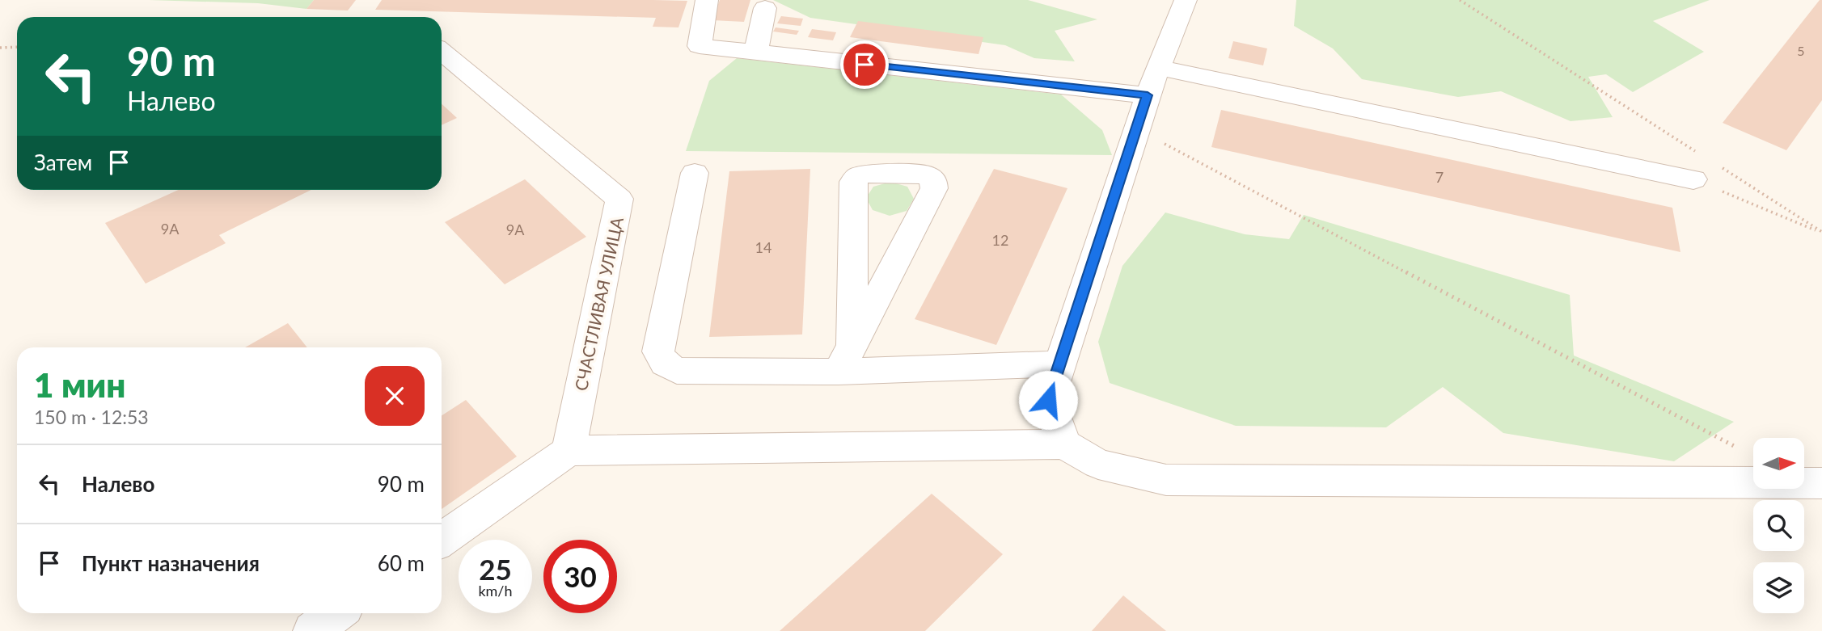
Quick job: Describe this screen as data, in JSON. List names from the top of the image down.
{
  "streets": {
    "street": ["СЧАСТЛИВАЯ УЛИЦА"]
  },
  "house_numbers": [
    "5",
    "7",
    "9А",
    "9А",
    "12",
    "14"
  ],
  "north": "right",
  "page": {
    "turn": ["90 m", "Налево"],
    "then": "Затем",
    "heading": ["1 мин", "150 m · 12:53"],
    "list": [
      {
        "name": "Налево",
        "value": "90 m"
      },
      {
        "name": "Пункт назначения",
        "value": "60 m"
      }
    ],
    "speed": "25 km/h",
    "limit": "30"
  }
}
